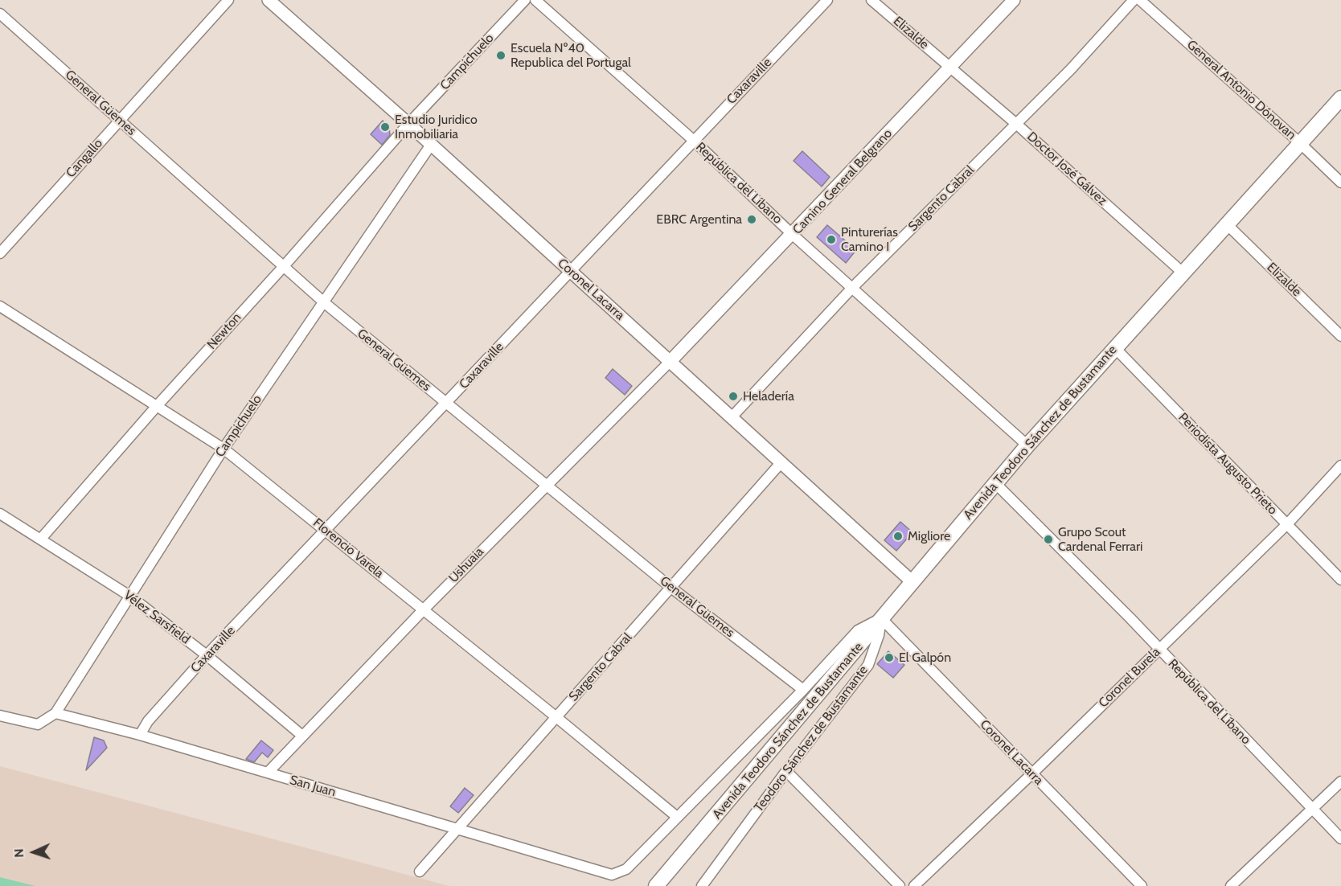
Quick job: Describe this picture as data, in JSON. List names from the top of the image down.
{
  "streets": {
    "main road": ["Avenida Teodoro Sánchez de Bustamante"],
    "street": [
      "Elizalde",
      "Campichuelo",
      "Caxaraville",
      "General Antonio Dónovan",
      "General Güemes",
      "Cangallo",
      "Doctor José Gálvez",
      "Camino General Belgrano",
      "República del Líbano",
      "Sargento Cabral",
      "Coronel Lacarra",
      "Newton",
      "Periodista Augusto Prieto",
      "Florencio Varela",
      "Ushuaia",
      "Vélez Sarsfield",
      "Coronel Burela",
      "Teodoro Sánchez de Bustamante",
      "San Juan"
    ]
  },
  "crossings": [
    ["Elizalde", "Doctor José Gálvez"],
    ["Elizalde", "Camino General Belgrano"],
    ["Elizalde", "Avenida Teodoro Sánchez de Bustamante"],
    ["Campichuelo", "General Güemes"],
    ["Campichuelo", "Coronel Lacarra"],
    ["Campichuelo", "Newton"],
    ["Campichuelo", "Florencio Varela"],
    ["Campichuelo", "Vélez Sarsfield"],
    ["Campichuelo", "San Juan"],
    ["Caxaraville", "General Güemes"],
    ["Caxaraville", "República del Líbano"],
    ["Caxaraville", "Coronel Lacarra"],
    ["Caxaraville", "Florencio Varela"],
    ["Caxaraville", "Vélez Sarsfield"],
    ["Caxaraville", "San Juan"],
    ["General Antonio Dónovan", "Avenida Teodoro Sánchez de Bustamante"],
    ["General Güemes", "Cangallo"],
    ["General Güemes", "Sargento Cabral"],
    ["General Güemes", "Newton"],
    ["General Güemes", "Ushuaia"],
    ["Doctor José Gálvez", "Camino General Belgrano"],
    ["Doctor José Gálvez", "Sargento Cabral"],
    ["Doctor José Gálvez", "Avenida Teodoro Sánchez de Bustamante"],
    ["Camino General Belgrano", "República del Líbano"],
    ["Camino General Belgrano", "Coronel Lacarra"],
    ["Camino General Belgrano", "Ushuaia"],
    ["República del Líbano", "Sargento Cabral"],
    ["República del Líbano", "Avenida Teodoro Sánchez de Bustamante"],
    ["República del Líbano", "Coronel Burela"],
    ["Sargento Cabral", "Coronel Lacarra"],
    ["Sargento Cabral", "Florencio Varela"],
    ["Sargento Cabral", "San Juan"],
    ["Coronel Lacarra", "Newton"],
    ["Coronel Lacarra", "Avenida Teodoro Sánchez de Bustamante"],
    ["Coronel Lacarra", "Ushuaia"],
    ["Coronel Lacarra", "Coronel Burela"],
    ["Coronel Lacarra", "Teodoro Sánchez de Bustamante"],
    ["Newton", "Florencio Varela"],
    ["Newton", "Vélez Sarsfield"],
    ["Avenida Teodoro Sánchez de Bustamante", "Periodista Augusto Prieto"],
    ["Avenida Teodoro Sánchez de Bustamante", "Teodoro Sánchez de Bustamante"],
    ["Periodista Augusto Prieto", "Coronel Burela"],
    ["Florencio Varela", "Ushuaia"],
    ["Florencio Varela", "San Juan"],
    ["Ushuaia", "Vélez Sarsfield"],
    ["Ushuaia", "San Juan"]
  ],
  "places": [
    "Escuela Nº40 Republica del Portugal",
    "Estudio Juridico Inmobiliaria",
    "EBRC Argentina",
    "Pinturerías Camino I",
    "Heladería",
    "Migliore",
    "Grupo Scout Cardenal Ferrari",
    "El Galpón"
  ],
  "north": "left"
}
